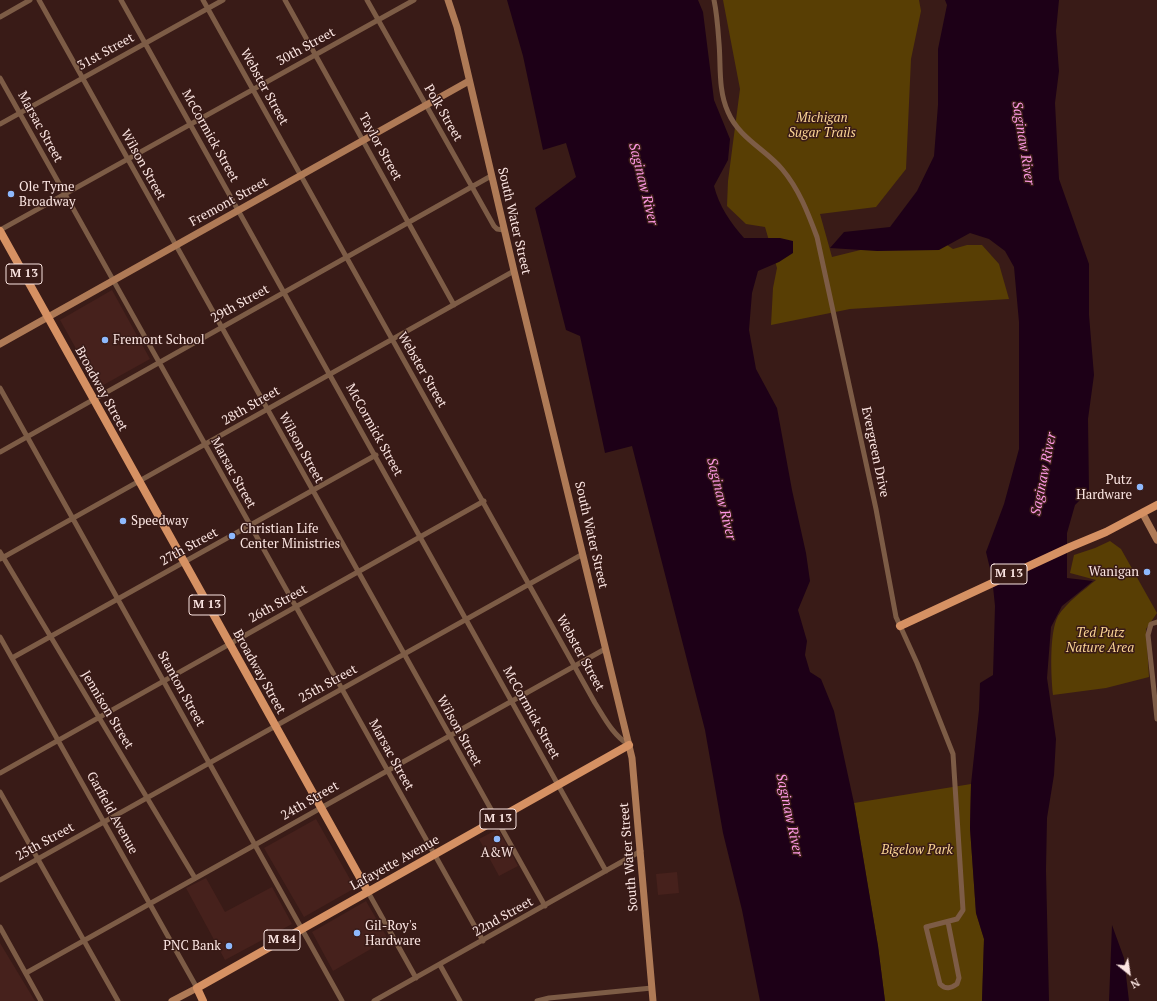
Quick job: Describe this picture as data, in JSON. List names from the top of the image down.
{
  "streets": {
    "main road": [
      "M 13",
      "Broadway Street",
      "Garfield Avenue",
      "Lafayette Avenue",
      "M 84"
    ],
    "street": [
      "30th Street",
      "31st Street",
      "Webster Street",
      "Polk Street",
      "Marsac Street",
      "McCormick Street",
      "Taylor Street",
      "Wilson Street",
      "Fremont Street",
      "South Water Street",
      "29th Street",
      "28th Street",
      "Evergreen Drive",
      "27th Street",
      "26th Street",
      "25th Street",
      "Stanton Street",
      "Jennison Street",
      "24th Street",
      "22nd Street"
    ]
  },
  "crossings": [
    ["30th Street", "Webster Street"],
    ["30th Street", "Polk Street"],
    ["30th Street", "Marsac Street"],
    ["30th Street", "McCormick Street"],
    ["30th Street", "Taylor Street"],
    ["30th Street", "Wilson Street"],
    ["30th Street", "Broadway Street"],
    ["31st Street", "Webster Street"],
    ["31st Street", "Marsac Street"],
    ["31st Street", "McCormick Street"],
    ["31st Street", "Wilson Street"],
    ["Webster Street", "Fremont Street"],
    ["Webster Street", "South Water Street"],
    ["Webster Street", "29th Street"],
    ["Webster Street", "28th Street"],
    ["Webster Street", "26th Street"],
    ["Webster Street", "25th Street"],
    ["Webster Street", "24th Street"],
    ["Webster Street", "Lafayette Avenue"],
    ["Polk Street", "Fremont Street"],
    ["Polk Street", "South Water Street"],
    ["Polk Street", "29th Street"],
    ["Marsac Street", "Fremont Street"],
    ["Marsac Street", "29th Street"],
    ["Marsac Street", "28th Street"],
    ["Marsac Street", "27th Street"],
    ["Marsac Street", "26th Street"],
    ["Marsac Street", "25th Street"],
    ["Marsac Street", "24th Street"],
    ["Marsac Street", "Lafayette Avenue"],
    ["Marsac Street", "22nd Street"],
    ["McCormick Street", "Fremont Street"],
    ["McCormick Street", "29th Street"],
    ["McCormick Street", "28th Street"],
    ["McCormick Street", "27th Street"],
    ["McCormick Street", "26th Street"],
    ["McCormick Street", "25th Street"],
    ["McCormick Street", "24th Street"],
    ["McCormick Street", "Lafayette Avenue"],
    ["McCormick Street", "22nd Street"],
    ["Taylor Street", "Fremont Street"],
    ["Taylor Street", "29th Street"],
    ["Taylor Street", "28th Street"],
    ["Wilson Street", "Fremont Street"],
    ["Wilson Street", "29th Street"],
    ["Wilson Street", "28th Street"],
    ["Wilson Street", "27th Street"],
    ["Wilson Street", "26th Street"],
    ["Wilson Street", "25th Street"],
    ["Wilson Street", "24th Street"],
    ["Wilson Street", "Lafayette Avenue"],
    ["Wilson Street", "22nd Street"],
    ["Fremont Street", "South Water Street"],
    ["Fremont Street", "Broadway Street"],
    ["South Water Street", "29th Street"],
    ["South Water Street", "28th Street"],
    ["South Water Street", "25th Street"],
    ["South Water Street", "24th Street"],
    ["South Water Street", "Lafayette Avenue"],
    ["South Water Street", "22nd Street"],
    ["M 13", "Evergreen Drive"],
    ["29th Street", "Broadway Street"],
    ["29th Street", "Stanton Street"],
    ["Broadway Street", "28th Street"],
    ["Broadway Street", "27th Street"],
    ["Broadway Street", "26th Street"],
    ["Broadway Street", "25th Street"],
    ["Broadway Street", "24th Street"],
    ["Broadway Street", "Lafayette Avenue"],
    ["Broadway Street", "22nd Street"],
    ["28th Street", "Stanton Street"],
    ["28th Street", "Jennison Street"],
    ["27th Street", "Stanton Street"],
    ["27th Street", "Jennison Street"],
    ["27th Street", "Garfield Avenue"],
    ["26th Street", "Stanton Street"],
    ["26th Street", "Jennison Street"],
    ["26th Street", "Garfield Avenue"],
    ["25th Street", "Stanton Street"],
    ["25th Street", "Jennison Street"],
    ["25th Street", "Garfield Avenue"],
    ["Stanton Street", "24th Street"],
    ["Stanton Street", "Lafayette Avenue"],
    ["Jennison Street", "24th Street"],
    ["24th Street", "Garfield Avenue"],
    ["Garfield Avenue", "Lafayette Avenue"]
  ],
  "water": ["Saginaw River"],
  "parks": ["Michigan Sugar Trails", "Ted Putz Nature Area", "Bigelow Park"],
  "places": [
    "Ole Tyme Broadway",
    "Fremont School",
    "Putz Hardware",
    "Speedway",
    "Christian Life Center Ministries",
    "Wanigan",
    "A&W",
    "Gil-Roy's Hardware",
    "PNC Bank"
  ],
  "north": "bottom right"
}
